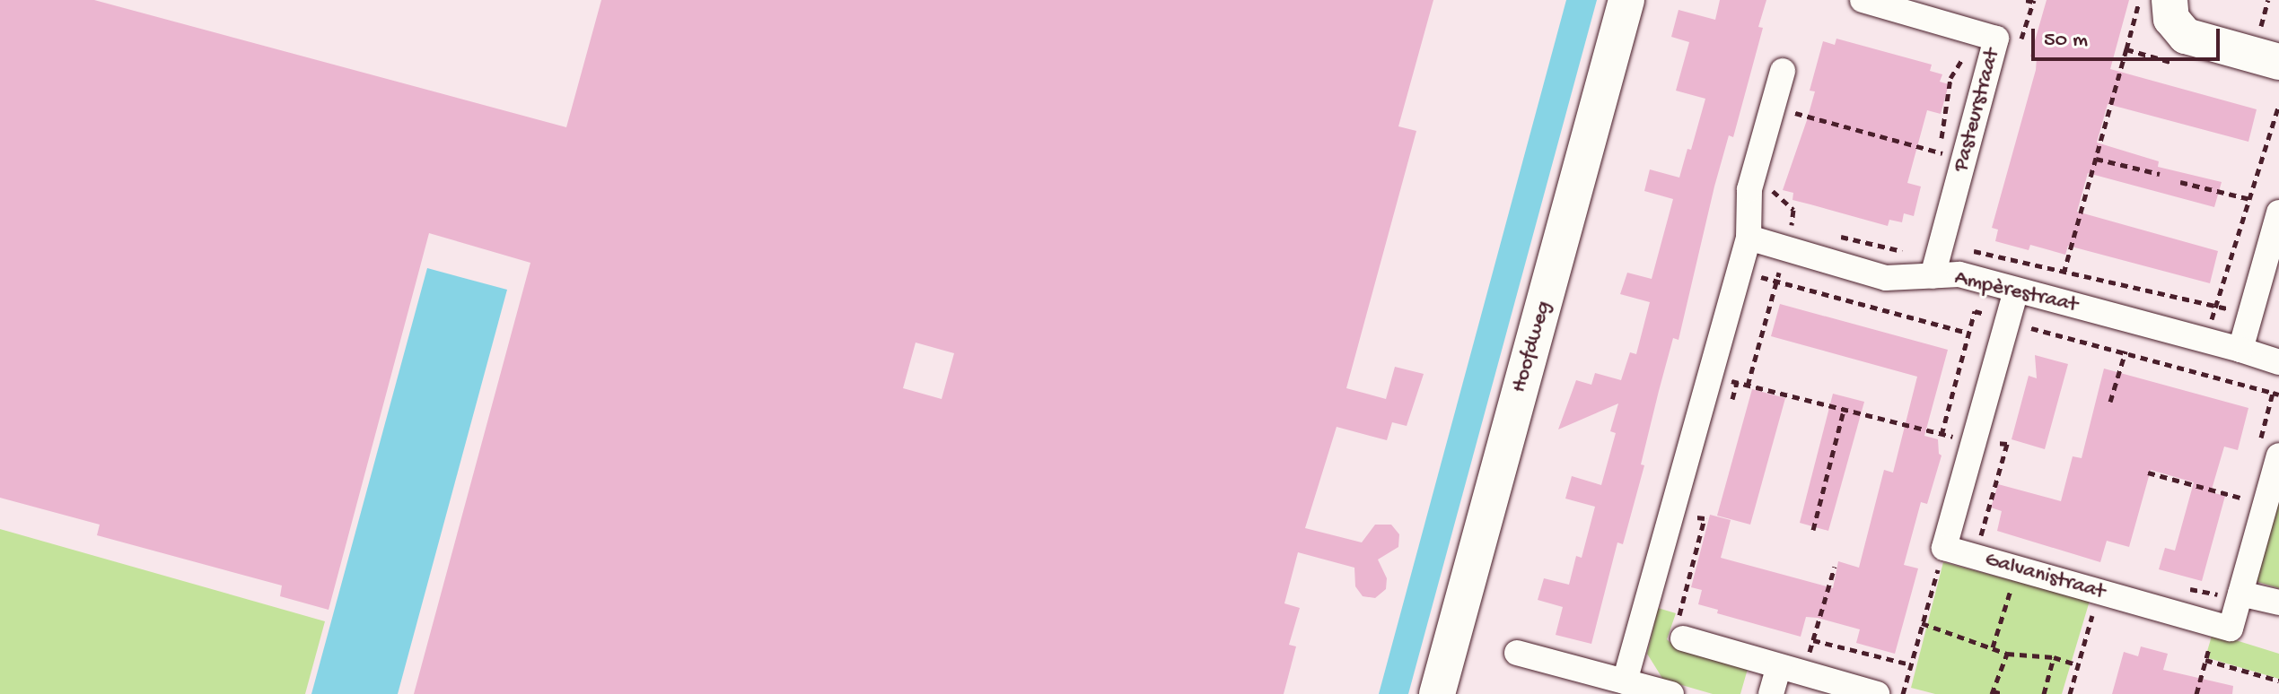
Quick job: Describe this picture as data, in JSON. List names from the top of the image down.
{
  "streets": {
    "main road": ["Hoofdweg"],
    "street": ["Pasteurstraat", "Ampèrestraat", "Galvanistraat"]
  },
  "crossings": [
    ["Pasteurstraat", "Ampèrestraat"]
  ],
  "scale_bar": "50 m"
}
